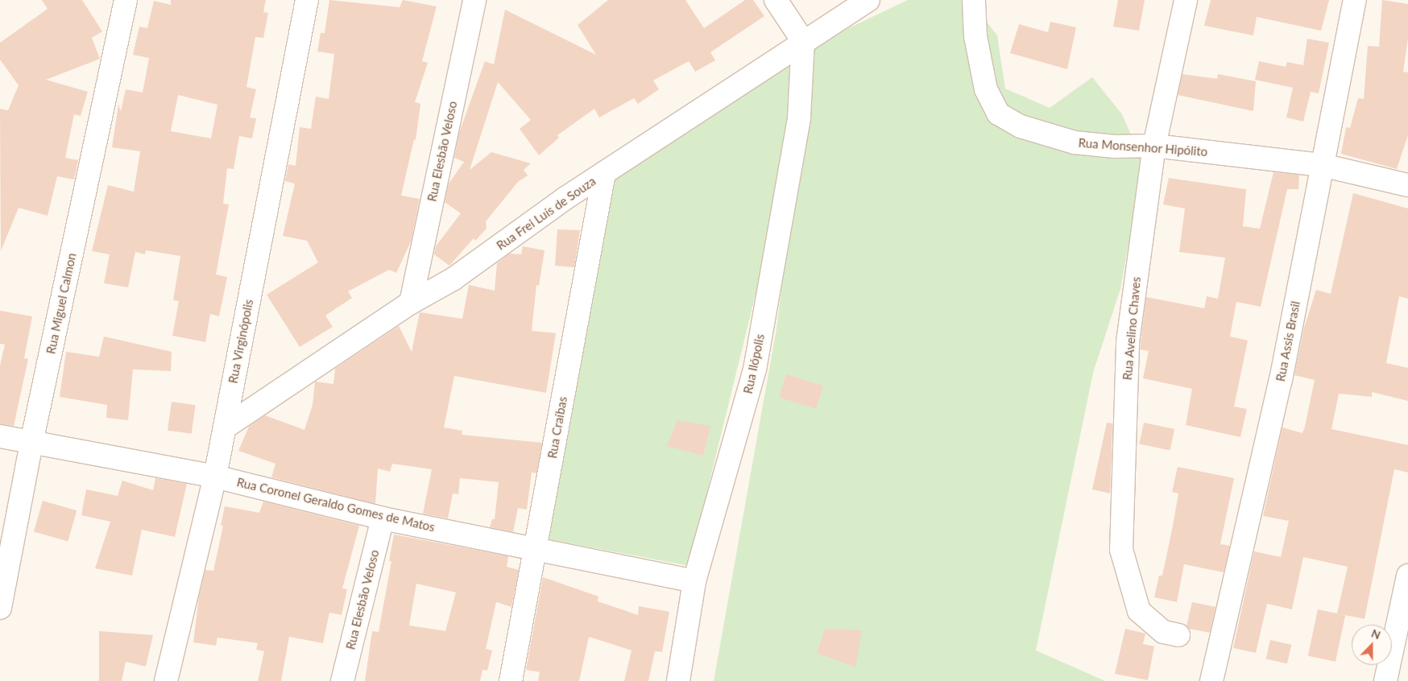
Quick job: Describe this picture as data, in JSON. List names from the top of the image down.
{
  "streets": {
    "street": [
      "Rua Monsenhor Hipólito",
      "Rua Elesbão Veloso",
      "Rua Frei Luís de Souza",
      "Rua Miguel Calmon",
      "Rua Avelino Chaves",
      "Rua Virginópolis",
      "Rua Assis Brasil",
      "Rua Ilópolis",
      "Rua Craíbas",
      "Rua Coronel Geraldo Gomes de Matos"
    ]
  },
  "crossings": [
    ["Rua Monsenhor Hipólito", "Rua Avelino Chaves"],
    ["Rua Monsenhor Hipólito", "Rua Assis Brasil"],
    ["Rua Elesbão Veloso", "Rua Frei Luís de Souza"],
    ["Rua Elesbão Veloso", "Rua Coronel Geraldo Gomes de Matos"],
    ["Rua Frei Luís de Souza", "Rua Virginópolis"],
    ["Rua Frei Luís de Souza", "Rua Ilópolis"],
    ["Rua Frei Luís de Souza", "Rua Craíbas"],
    ["Rua Miguel Calmon", "Rua Coronel Geraldo Gomes de Matos"],
    ["Rua Virginópolis", "Rua Coronel Geraldo Gomes de Matos"],
    ["Rua Ilópolis", "Rua Coronel Geraldo Gomes de Matos"],
    ["Rua Craíbas", "Rua Coronel Geraldo Gomes de Matos"]
  ],
  "north": "top"
}
